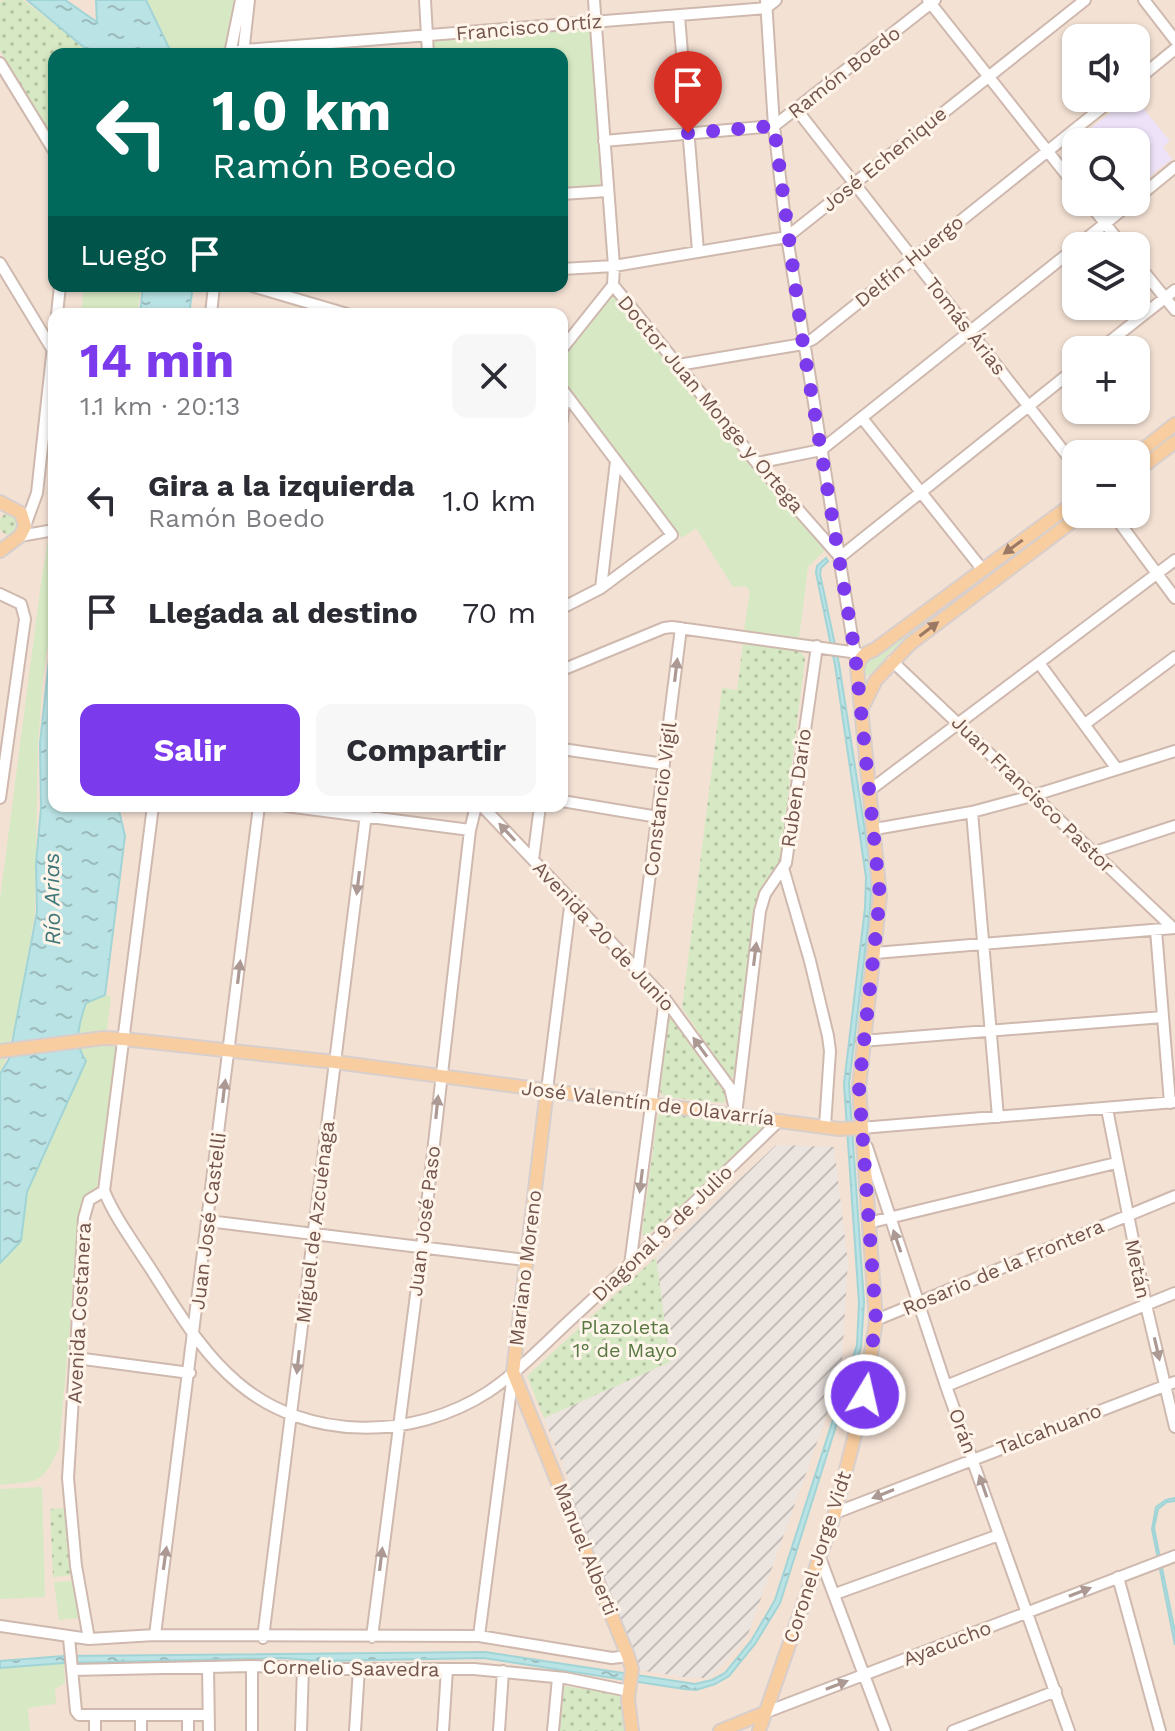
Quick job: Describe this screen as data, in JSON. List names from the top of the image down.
{
  "streets": {
    "main road": [
      "José Valentín de Olavarría",
      "Mariano Moreno",
      "Manuel Alberti",
      "Coronel Jorge Vidt",
      "Ayacucho"
    ],
    "street": [
      "Francisco Ortíz",
      "Ramón Boedo",
      "José Echenique",
      "Delfín Huergo",
      "Tomás Árias",
      "Doctor Juan Monge y Ortega",
      "Ruben Dario",
      "Juan Francisco Pastor",
      "Constancio Vigil",
      "Avenida 20 de Junio",
      "Juan José Castelli",
      "Juan José Paso",
      "Miguel de Azcuénaga",
      "Diagonal 9 de Julio",
      "Rosario de la Frontera",
      "Metán",
      "Avenida Costanera",
      "Talcahuano",
      "Orán",
      "Cornelio Saavedra"
    ]
  },
  "crossings": [
    ["Francisco Ortíz", "Doctor Juan Monge y Ortega"],
    ["Ramón Boedo", "Tomás Árias"],
    ["Ramón Boedo", "Doctor Juan Monge y Ortega"],
    ["José Echenique", "Tomás Árias"],
    ["José Echenique", "Doctor Juan Monge y Ortega"],
    ["Delfín Huergo", "Tomás Árias"],
    ["Delfín Huergo", "Doctor Juan Monge y Ortega"],
    ["Ruben Dario", "Avenida 20 de Junio"],
    ["Ruben Dario", "José Valentín de Olavarría"],
    ["Constancio Vigil", "Avenida 20 de Junio"],
    ["Avenida 20 de Junio", "José Valentín de Olavarría"],
    ["Avenida 20 de Junio", "Mariano Moreno"],
    ["José Valentín de Olavarría", "Juan José Castelli"],
    ["José Valentín de Olavarría", "Juan José Paso"],
    ["José Valentín de Olavarría", "Miguel de Azcuénaga"],
    ["José Valentín de Olavarría", "Diagonal 9 de Julio"],
    ["José Valentín de Olavarría", "Mariano Moreno"],
    ["José Valentín de Olavarría", "Metán"],
    ["José Valentín de Olavarría", "Avenida Costanera"],
    ["José Valentín de Olavarría", "Orán"],
    ["José Valentín de Olavarría", "Coronel Jorge Vidt"],
    ["Juan José Castelli", "Diagonal 9 de Julio"],
    ["Juan José Castelli", "Cornelio Saavedra"],
    ["Juan José Paso", "Diagonal 9 de Julio"],
    ["Juan José Paso", "Cornelio Saavedra"],
    ["Miguel de Azcuénaga", "Diagonal 9 de Julio"],
    ["Miguel de Azcuénaga", "Cornelio Saavedra"],
    ["Diagonal 9 de Julio", "Mariano Moreno"],
    ["Diagonal 9 de Julio", "Avenida Costanera"],
    ["Diagonal 9 de Julio", "Manuel Alberti"],
    ["Rosario de la Frontera", "Metán"],
    ["Rosario de la Frontera", "Orán"],
    ["Rosario de la Frontera", "Coronel Jorge Vidt"],
    ["Mariano Moreno", "Manuel Alberti"],
    ["Mariano Moreno", "Cornelio Saavedra"],
    ["Metán", "Talcahuano"],
    ["Avenida Costanera", "Cornelio Saavedra"],
    ["Talcahuano", "Orán"],
    ["Talcahuano", "Coronel Jorge Vidt"],
    ["Orán", "Coronel Jorge Vidt"],
    ["Orán", "Ayacucho"],
    ["Manuel Alberti", "Cornelio Saavedra"],
    ["Coronel Jorge Vidt", "Ayacucho"]
  ],
  "one_way": [
    "Constancio Vigil",
    "Avenida 20 de Junio",
    "Juan José Castelli",
    "Juan José Paso",
    "Miguel de Azcuénaga",
    "Ayacucho"
  ],
  "water": ["Río Arias"],
  "parks": ["Plazoleta 1° de Mayo"],
  "page": {
    "map_buttons": ["+", "−"],
    "turn": ["1.0 km", "Ramón Boedo"],
    "then": "Luego",
    "heading": ["14 min", "1.1 km · 20:13"],
    "list": [
      {
        "name": "Gira a la izquierda",
        "note": "Ramón Boedo",
        "value": "1.0 km"
      },
      {
        "name": "Llegada al destino",
        "value": "70 m"
      }
    ],
    "buttons": ["Salir", "Compartir"]
  }
}
